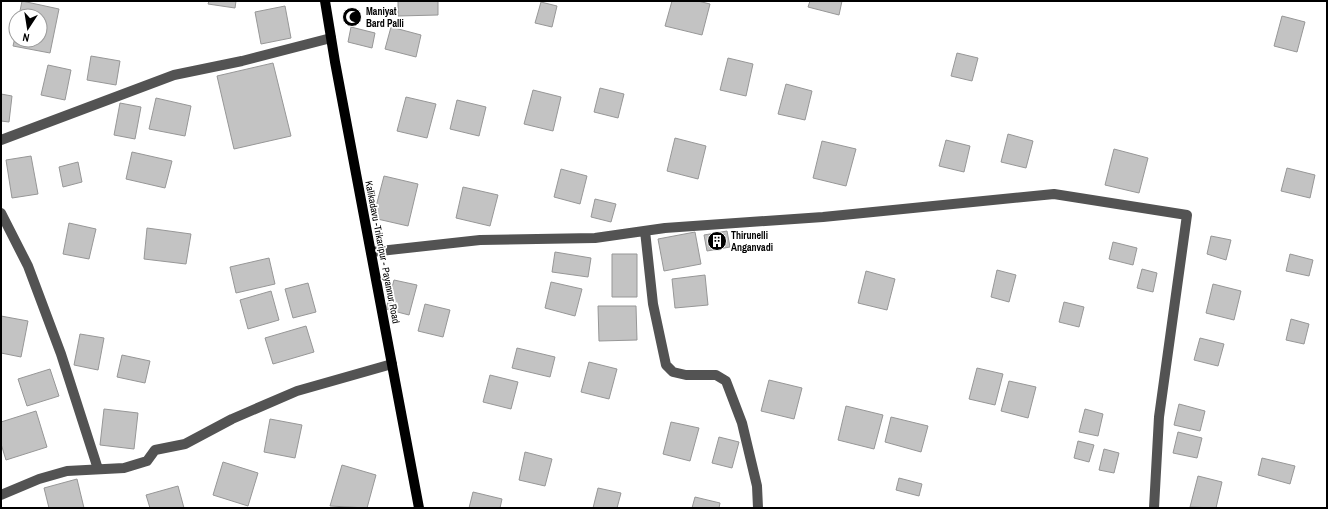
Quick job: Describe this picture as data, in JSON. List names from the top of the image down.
{
  "streets": {
    "main road": ["Kalikadavu -Trikaripur - Payannur Road"]
  },
  "places": {
    "mosque": ["Maniyat Bard Palli"],
    "building": ["Thirunelli Anganvadi"]
  },
  "north": "bottom"
}
